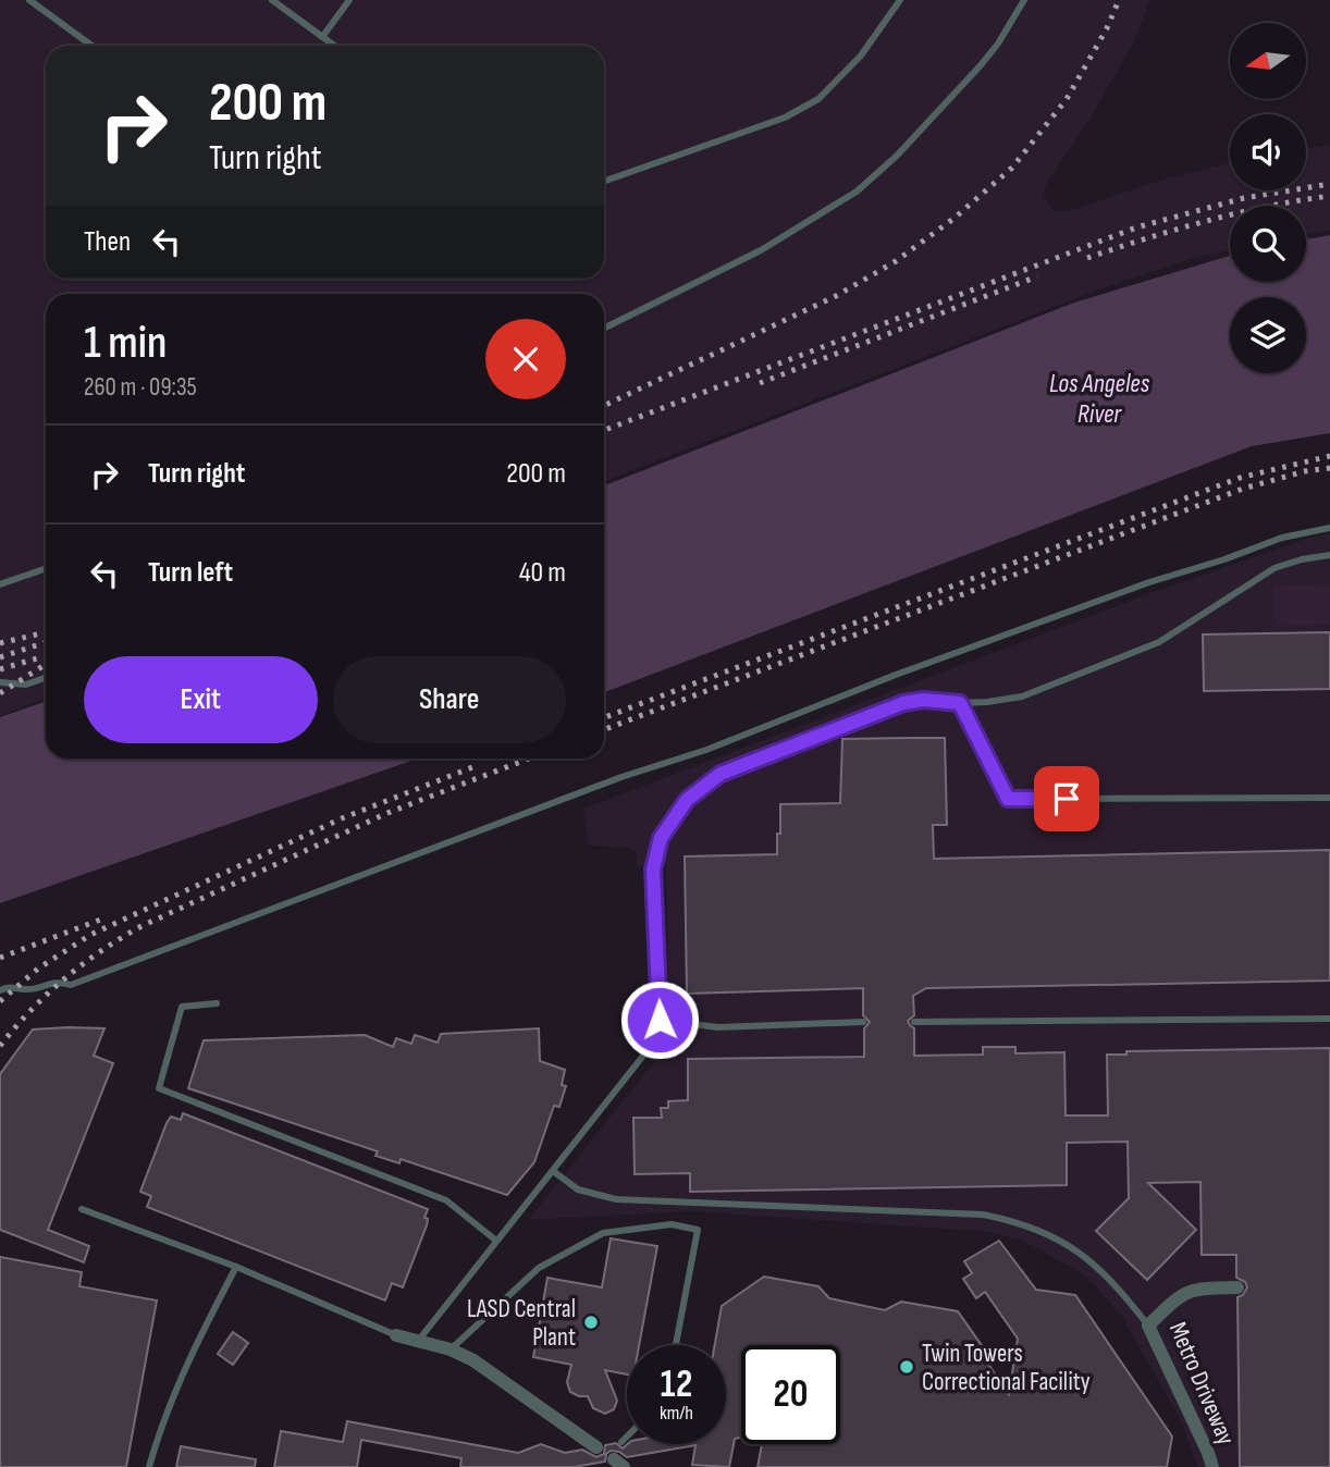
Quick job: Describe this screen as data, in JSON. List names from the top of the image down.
{
  "streets": {
    "street": ["Metro Driveway"]
  },
  "water": ["Los Angeles River"],
  "places": ["LASD Central Plant", "Twin Towers Correctional Facility"],
  "north": "left",
  "page": {
    "turn": ["200 m", "Turn right"],
    "then": "Then",
    "heading": ["1 min", "260 m · 09:35"],
    "list": [
      {
        "name": "Turn right",
        "value": "200 m"
      },
      {
        "name": "Turn left",
        "value": "40 m"
      }
    ],
    "buttons": ["Exit", "Share"],
    "speed": "12 km/h",
    "limit": "20"
  }
}
